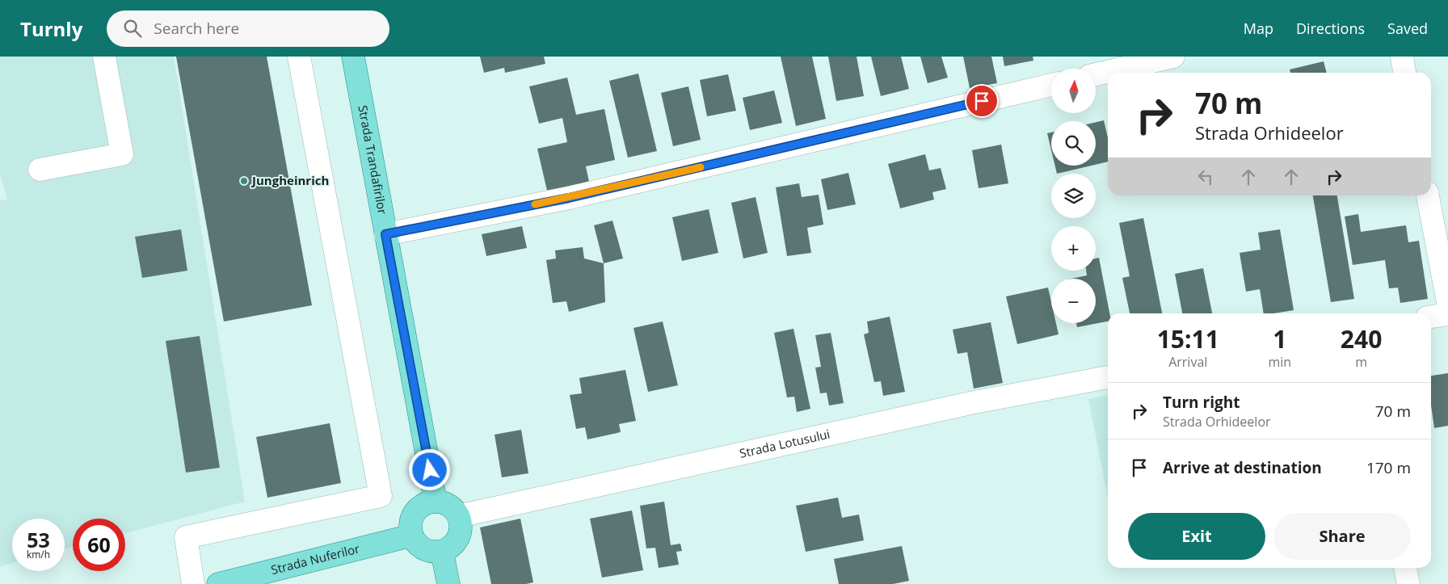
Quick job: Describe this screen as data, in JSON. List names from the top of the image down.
{
  "streets": {
    "main road": ["Strada Trandafirilor", "Strada Nuferilor"],
    "street": ["Strada Lotusului"]
  },
  "crossings": [
    ["Strada Trandafirilor", "Strada Lotusului"],
    ["Strada Trandafirilor", "Strada Nuferilor"],
    ["Strada Lotusului", "Strada Nuferilor"]
  ],
  "places": ["Jungheinrich"],
  "north": "top",
  "page": {
    "header": "Turnly",
    "search": "Search here",
    "nav": ["Map", "Directions", "Saved"],
    "map_buttons": ["+", "−"],
    "turn": ["70 m", "Strada Orhideelor"],
    "eta": [
      "15:11",
      "Arrival",
      "1",
      "min",
      "240",
      "m"
    ],
    "list": [
      {
        "name": "Turn right",
        "note": "Strada Orhideelor",
        "value": "70 m"
      },
      {
        "name": "Arrive at destination",
        "value": "170 m"
      }
    ],
    "buttons": ["Exit", "Share"],
    "speed": "53 km/h",
    "limit": "60"
  }
}
